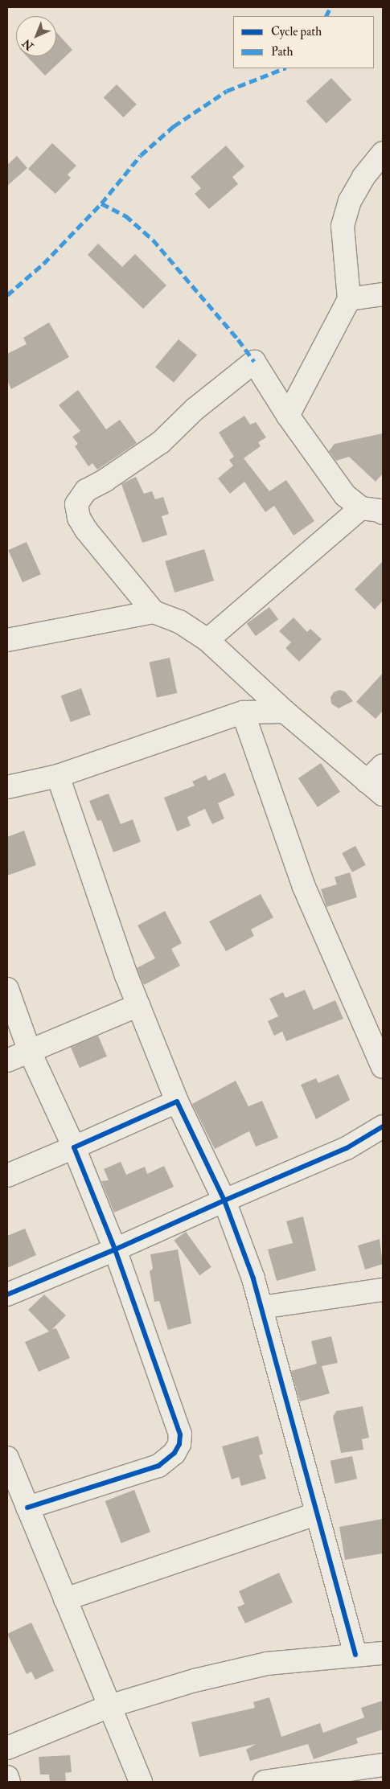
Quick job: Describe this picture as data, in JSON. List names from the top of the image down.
{
  "legend": ["Cycle path", "Path"],
  "north": "bottom left"
}
